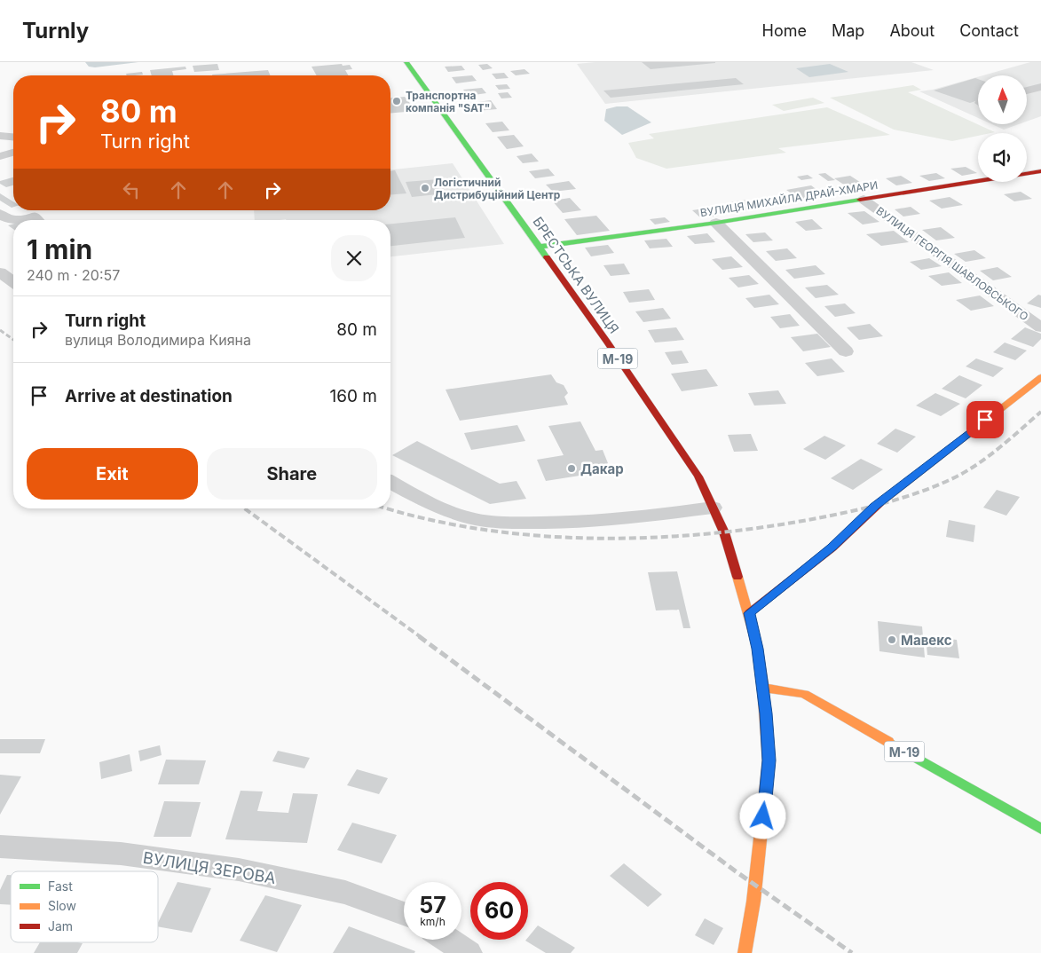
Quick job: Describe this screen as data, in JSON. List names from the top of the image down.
{
  "streets": {
    "main road": ["ВУЛИЦЯ МИХАЙЛА ДРАЙ-ХМАРИ", "БРЕСТСЬКА ВУЛИЦЯ", "М-19"],
    "street": ["ВУЛИЦЯ ГЕОРГІЯ ШАВЛОВСЬКОГО", "ВУЛИЦЯ ЗЕРОВА"]
  },
  "crossings": [
    ["ВУЛИЦЯ МИХАЙЛА ДРАЙ-ХМАРИ", "ВУЛИЦЯ ГЕОРГІЯ ШАВЛОВСЬКОГО"],
    ["ВУЛИЦЯ МИХАЙЛА ДРАЙ-ХМАРИ", "БРЕСТСЬКА ВУЛИЦЯ"],
    ["БРЕСТСЬКА ВУЛИЦЯ", "М-19"]
  ],
  "places": [
    "Транспортна компанія \"SAT\"",
    "Логістичний Дистрибуційний Центр",
    "Дакар",
    "Мавекс"
  ],
  "legend": ["Fast", "Slow", "Jam"],
  "north": "top",
  "page": {
    "header": "Turnly",
    "nav": [
      "Home",
      "Map",
      "About",
      "Contact"
    ],
    "turn": ["80 m", "Turn right"],
    "heading": ["1 min", "240 m · 20:57"],
    "list": [
      {
        "name": "Turn right",
        "note": "вулиця Володимира Кияна",
        "value": "80 m"
      },
      {
        "name": "Arrive at destination",
        "value": "160 m"
      }
    ],
    "buttons": ["Exit", "Share"],
    "speed": "57 km/h",
    "limit": "60"
  }
}
